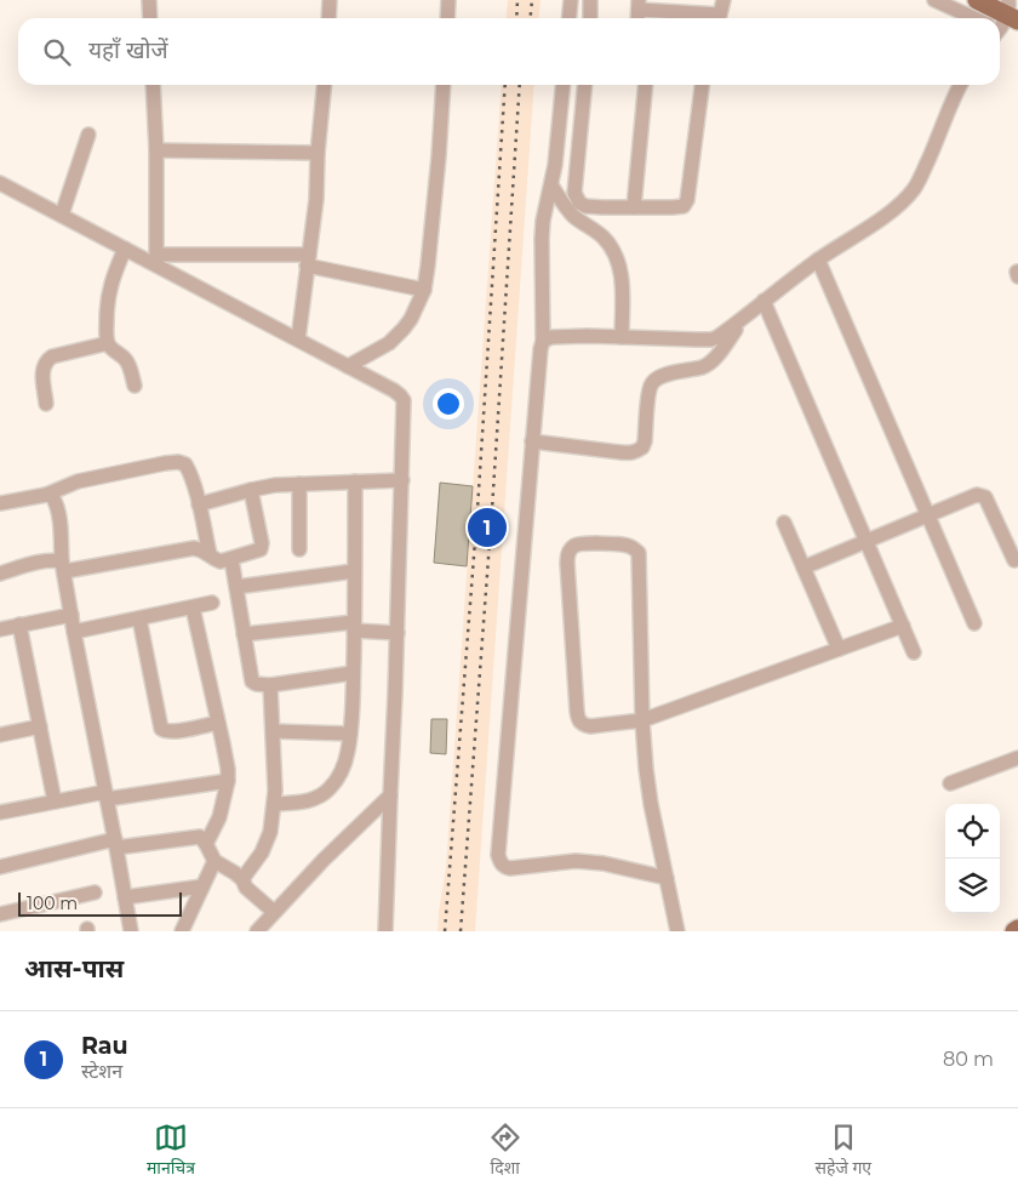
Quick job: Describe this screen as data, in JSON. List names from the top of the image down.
{
  "scale_bar": "100 m",
  "page": {
    "search": "यहाँ खोजें",
    "pins": "1",
    "scale": "100 m",
    "heading": "आस-पास",
    "list": [
      {
        "mark": "1",
        "name": "Rau",
        "note": "स्टेशन",
        "value": "80 m"
      }
    ],
    "nav": ["मानचित्र", "दिशा", "सहेजे गए"]
  }
}
